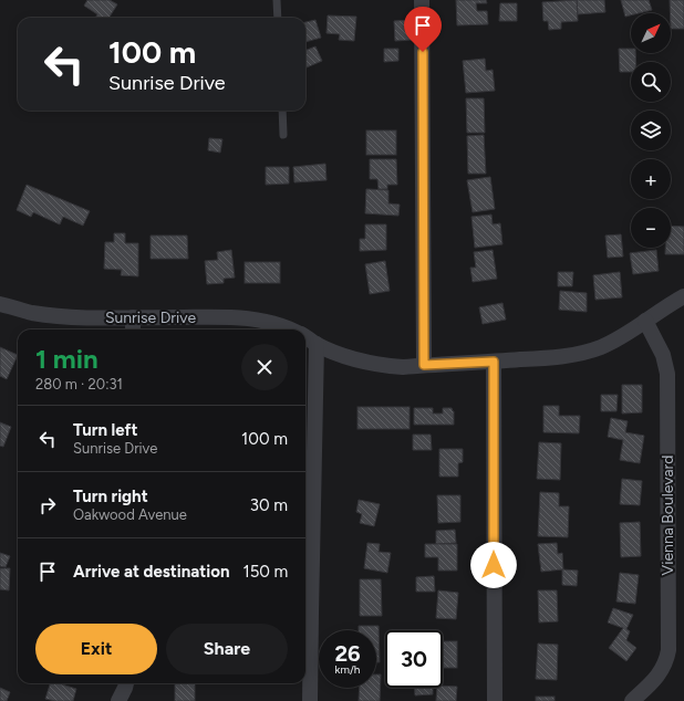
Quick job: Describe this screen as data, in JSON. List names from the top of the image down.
{
  "streets": {
    "street": ["Sunrise Drive", "Vienna Boulevard"]
  },
  "crossings": [
    ["Sunrise Drive", "Vienna Boulevard"]
  ],
  "north": "top right",
  "page": {
    "map_buttons": ["+", "−"],
    "turn": ["100 m", "Sunrise Drive"],
    "heading": ["1 min", "280 m · 20:31"],
    "list": [
      {
        "name": "Turn left",
        "note": "Sunrise Drive",
        "value": "100 m"
      },
      {
        "name": "Turn right",
        "note": "Oakwood Avenue",
        "value": "30 m"
      },
      {
        "name": "Arrive at destination",
        "value": "150 m"
      }
    ],
    "buttons": ["Exit", "Share"],
    "speed": "26 km/h",
    "limit": "30"
  }
}
